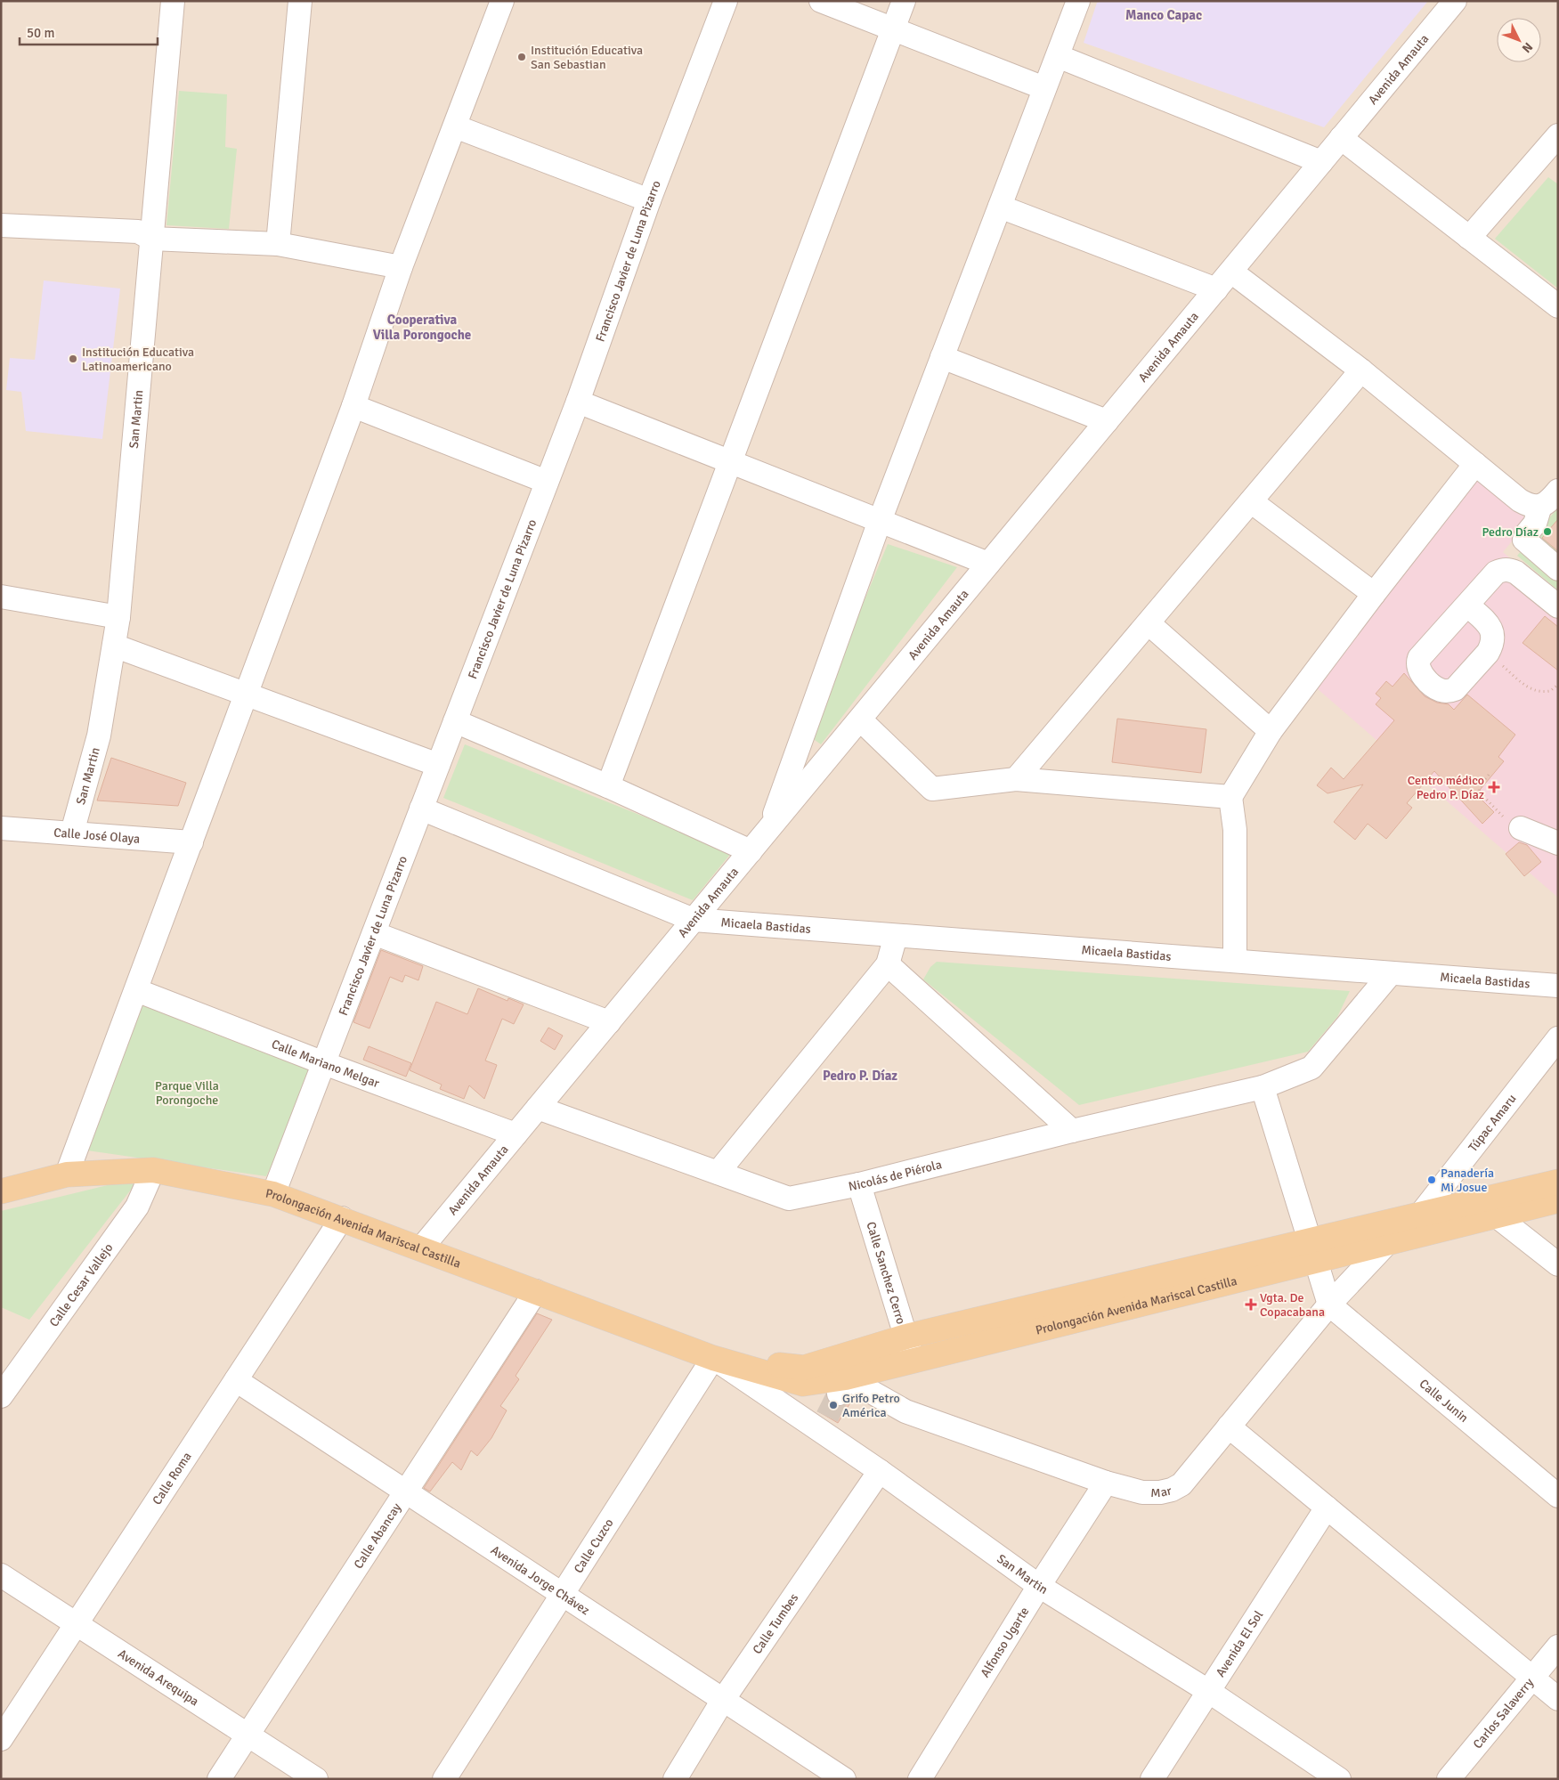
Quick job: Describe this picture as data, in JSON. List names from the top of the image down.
{
  "streets": {
    "main road": ["Prolongación Avenida Mariscal Castilla"],
    "street": [
      "Avenida Amauta",
      "Francisco Javier de Luna Pizarro",
      "San Martin",
      "Calle José Olaya",
      "Micaela Bastidas",
      "Calle Mariano Melgar",
      "Túpac Amaru",
      "Nicolás de Piérola",
      "Calle Sanchez Cerro",
      "Calle Cesar Vallejo",
      "Calle Junin",
      "Calle Roma",
      "Mar",
      "Calle Abancay",
      "Calle Cuzco",
      "Avenida Jorge Chávez",
      "Calle Tumbes",
      "Alfonso Ugarte",
      "Avenida El Sol",
      "Avenida Arequipa",
      "Carlos Salaverry"
    ]
  },
  "crossings": [
    ["Avenida Amauta", "Micaela Bastidas"],
    ["Avenida Amauta", "Calle Mariano Melgar"],
    ["Avenida Amauta", "Nicolás de Piérola"],
    ["Avenida Amauta", "Prolongación Avenida Mariscal Castilla"],
    ["Francisco Javier de Luna Pizarro", "Micaela Bastidas"],
    ["Francisco Javier de Luna Pizarro", "Calle Mariano Melgar"],
    ["Francisco Javier de Luna Pizarro", "Prolongación Avenida Mariscal Castilla"],
    ["San Martin", "Calle José Olaya"],
    ["San Martin", "Prolongación Avenida Mariscal Castilla"],
    ["San Martin", "Calle Cuzco"],
    ["San Martin", "Calle Tumbes"],
    ["San Martin", "Alfonso Ugarte"],
    ["San Martin", "Avenida El Sol"],
    ["Micaela Bastidas", "Nicolás de Piérola"],
    ["Túpac Amaru", "Prolongación Avenida Mariscal Castilla"],
    ["Túpac Amaru", "Mar"],
    ["Nicolás de Piérola", "Calle Sanchez Cerro"],
    ["Prolongación Avenida Mariscal Castilla", "Calle Sanchez Cerro"],
    ["Prolongación Avenida Mariscal Castilla", "Calle Cesar Vallejo"],
    ["Prolongación Avenida Mariscal Castilla", "Calle Roma"],
    ["Prolongación Avenida Mariscal Castilla", "Mar"],
    ["Prolongación Avenida Mariscal Castilla", "Calle Abancay"],
    ["Prolongación Avenida Mariscal Castilla", "Calle Cuzco"],
    ["Calle Junin", "Mar"],
    ["Calle Roma", "Avenida Jorge Chávez"],
    ["Calle Roma", "Avenida Arequipa"],
    ["Mar", "Alfonso Ugarte"],
    ["Calle Abancay", "Avenida Jorge Chávez"],
    ["Calle Abancay", "Avenida Arequipa"],
    ["Calle Cuzco", "Avenida Jorge Chávez"],
    ["Avenida Jorge Chávez", "Calle Tumbes"]
  ],
  "districts": ["Manco Capac", "Cooperativa Villa Porongoche", "Pedro P. Díaz"],
  "parks": ["Parque Villa Porongoche"],
  "places": {
    "other": [
      "Institución Educativa San Sebastian",
      "Institución Educativa Latinoamericano",
      "Pedro Díaz",
      "Panadería Mi Josue",
      "Grifo Petro América"
    ],
    "health": ["Centro médico Pedro P. Díaz", "Vgta. De Copacabana"]
  },
  "scale_bar": "50 m",
  "north": "bottom right"
}
